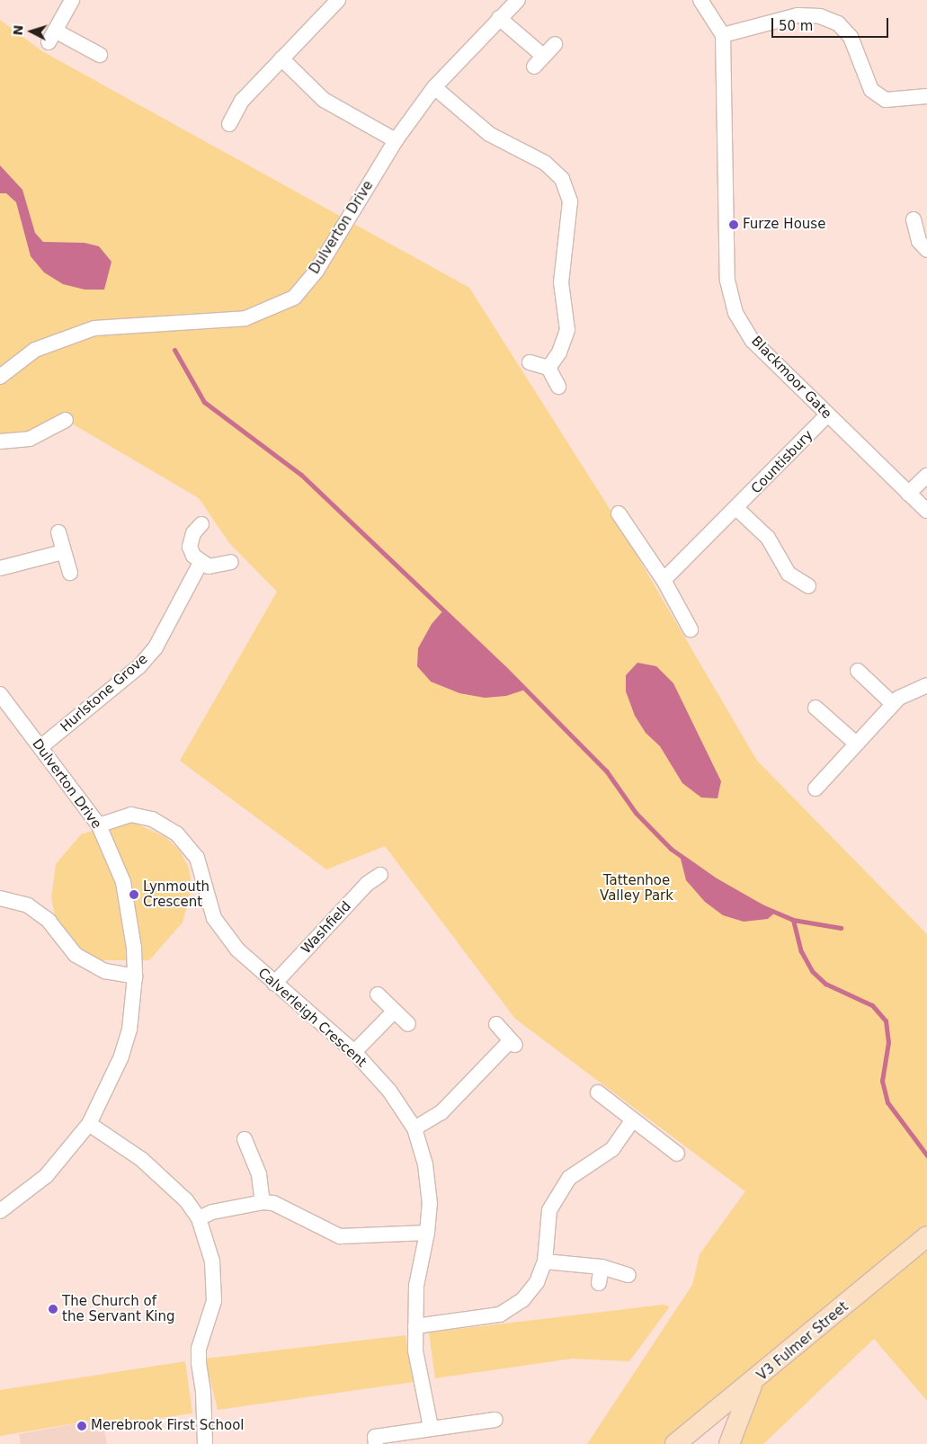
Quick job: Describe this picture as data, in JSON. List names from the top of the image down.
{
  "streets": {
    "street": [
      "Dulverton Drive",
      "Blackmoor Gate",
      "Countisbury",
      "Hurlstone Grove",
      "Washfield",
      "Calverleigh Crescent",
      "V3 Fulmer Street"
    ]
  },
  "crossings": [
    ["Dulverton Drive", "Hurlstone Grove"],
    ["Dulverton Drive", "Calverleigh Crescent"],
    ["Blackmoor Gate", "Countisbury"],
    ["Washfield", "Calverleigh Crescent"]
  ],
  "parks": ["Tattenhoe Valley Park"],
  "places": [
    "Furze House",
    "Lynmouth Crescent",
    "The Church of the Servant King",
    "Merebrook First School"
  ],
  "scale_bar": "50 m",
  "north": "left"
}
